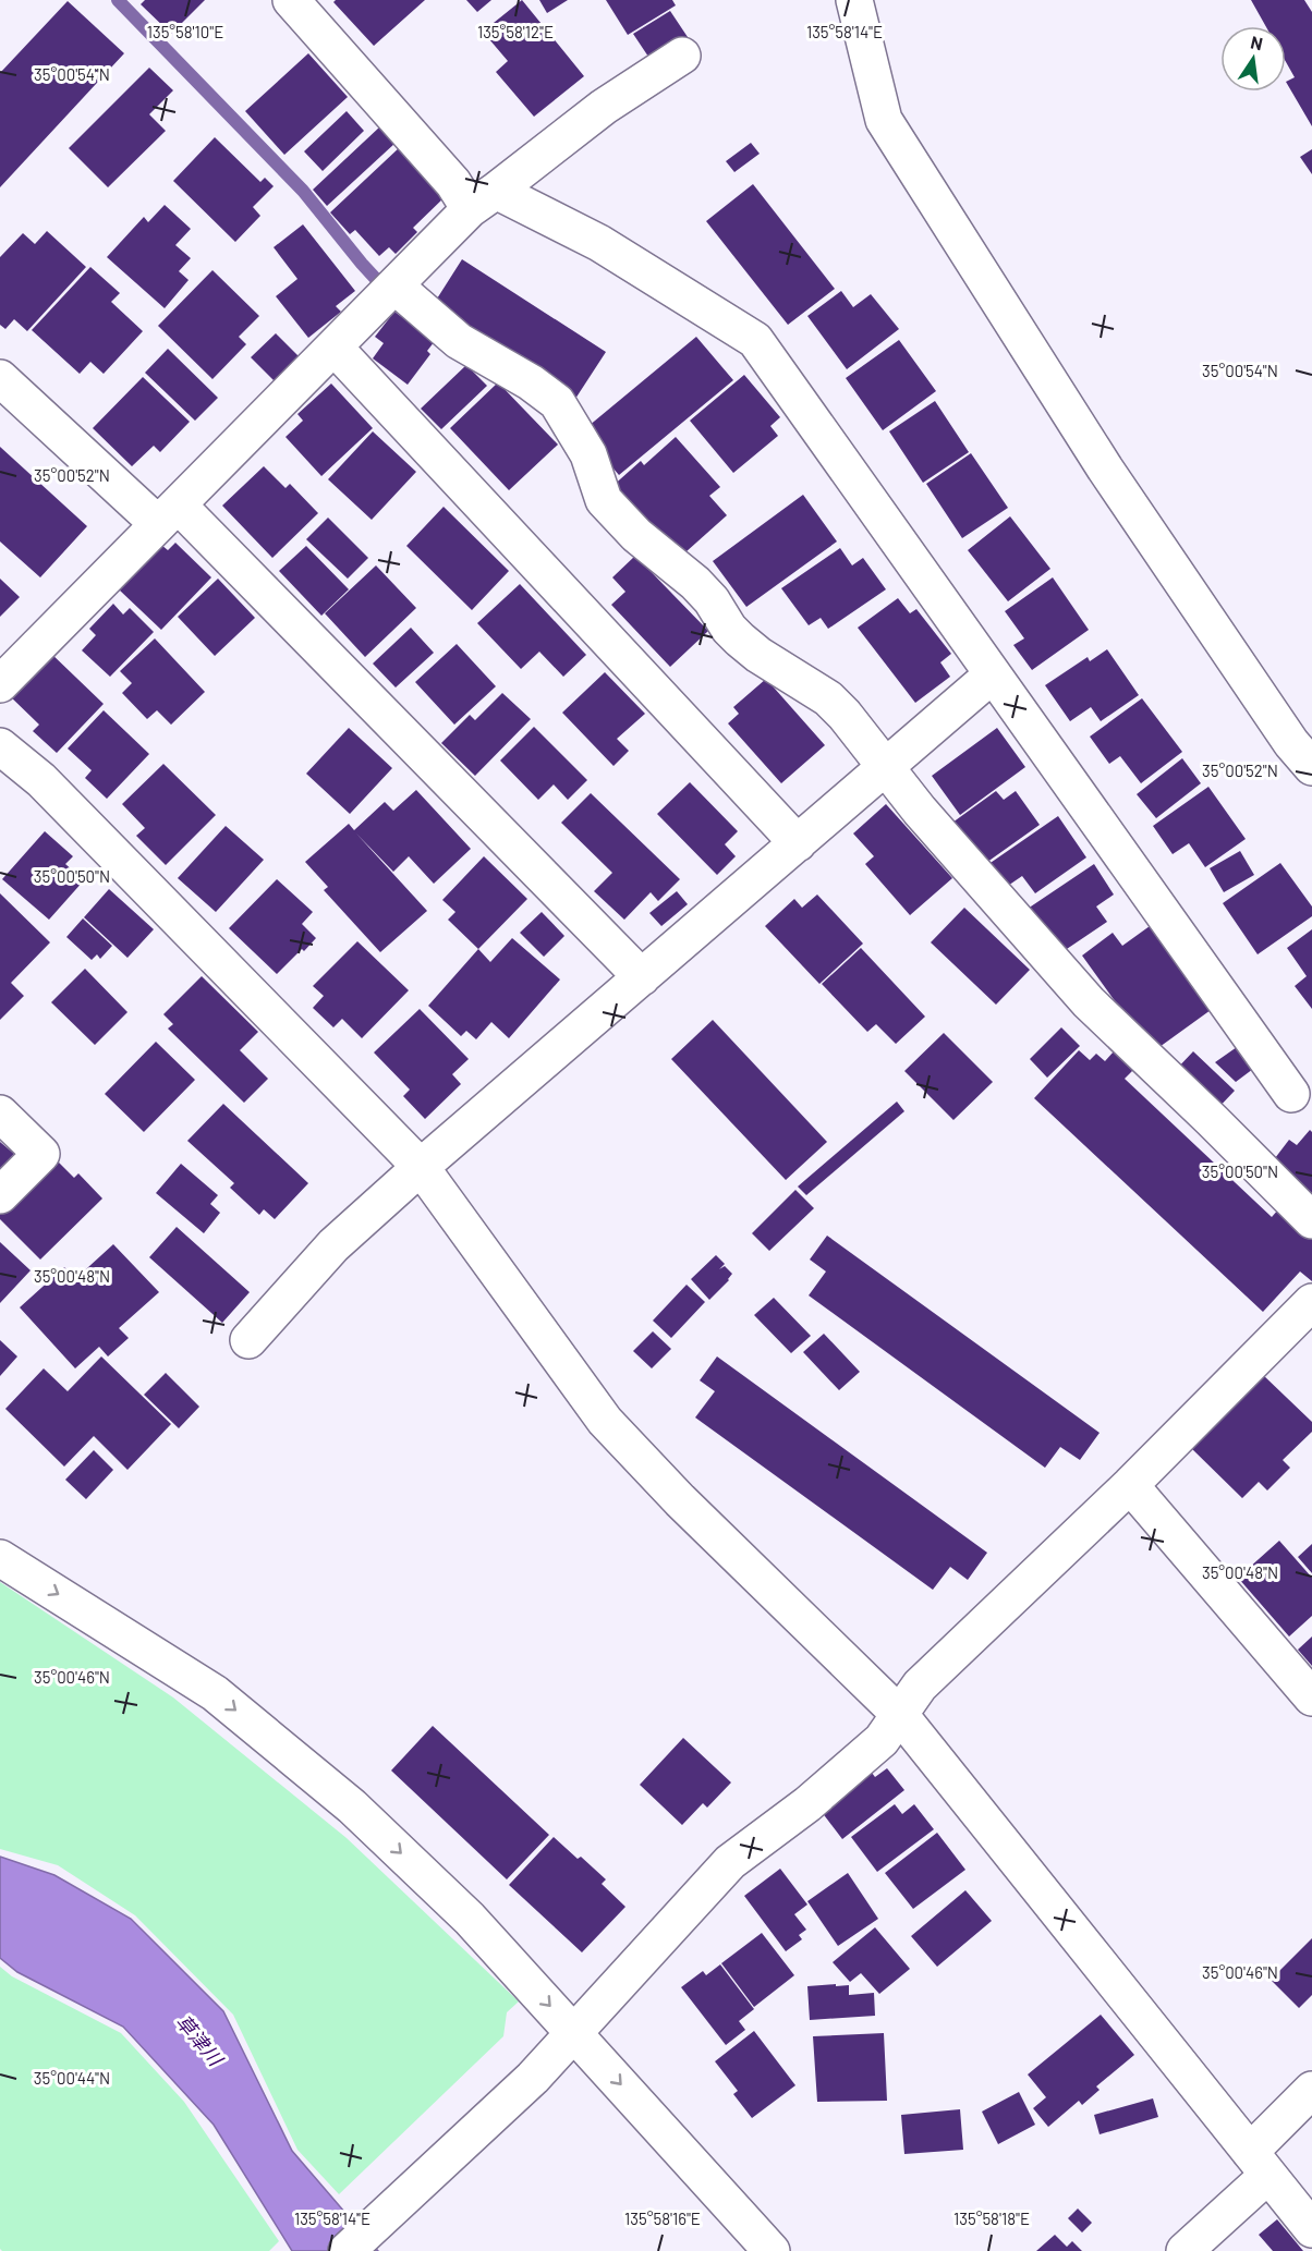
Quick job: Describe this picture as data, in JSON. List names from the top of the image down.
{
  "water": ["草津川"],
  "north": "top",
  "coordinates": [
    "135°58'10\"E",
    "135°58'12\"E",
    "135°58'14\"E",
    "35°00'54\"N",
    "35°00'52\"N",
    "35°00'50\"N",
    "35°00'48\"N",
    "35°00'46\"N",
    "35°00'44\"N",
    "135°58'16\"E",
    "135°58'18\"E"
  ]
}
